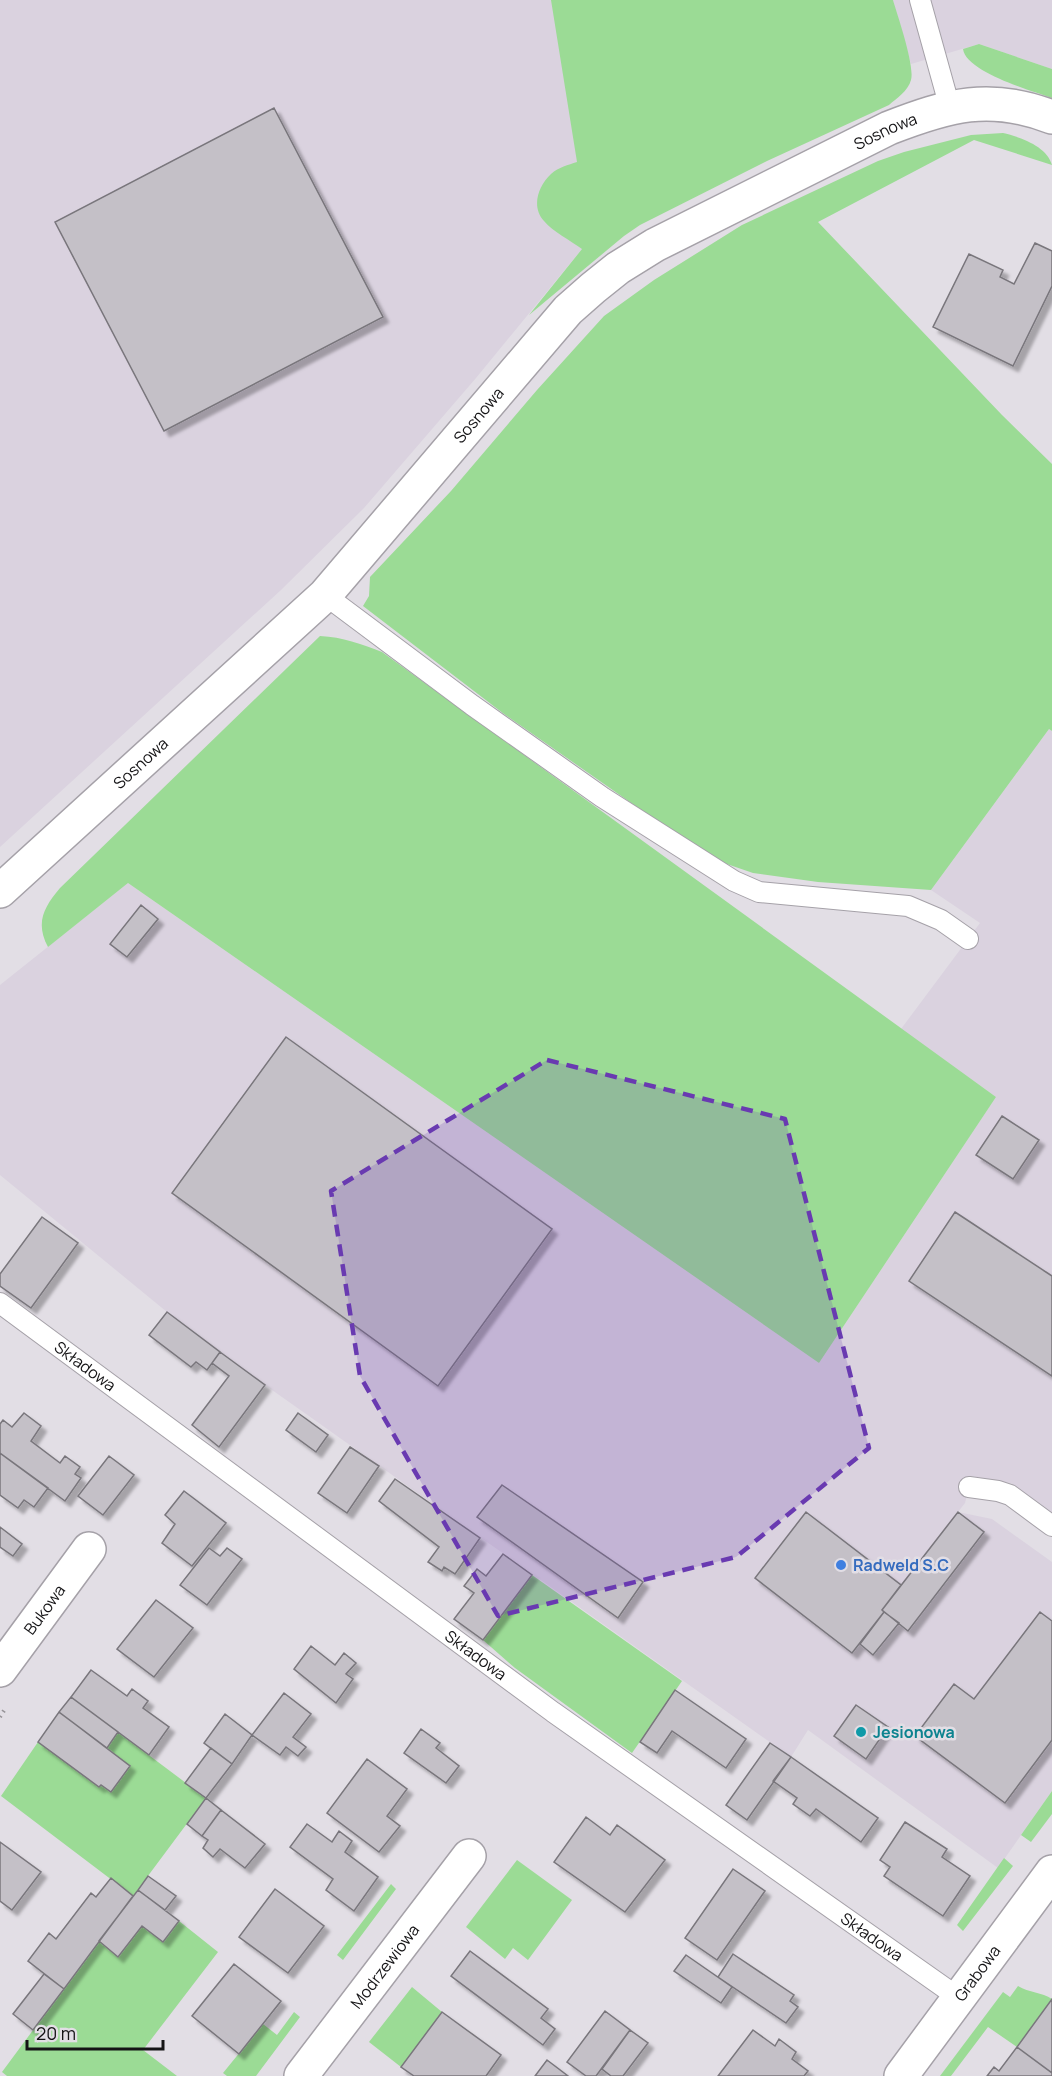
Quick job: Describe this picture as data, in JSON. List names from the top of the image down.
{
  "streets": {
    "street": [
      "Sosnowa",
      "Bukowa",
      "Modrzewiowa",
      "Grabowa"
    ],
    "lane": ["Składowa"]
  },
  "crossings": [
    ["Składowa", "Grabowa"]
  ],
  "places": ["Radweld S.C", "Jesionowa"],
  "scale_bar": "20 m"
}
